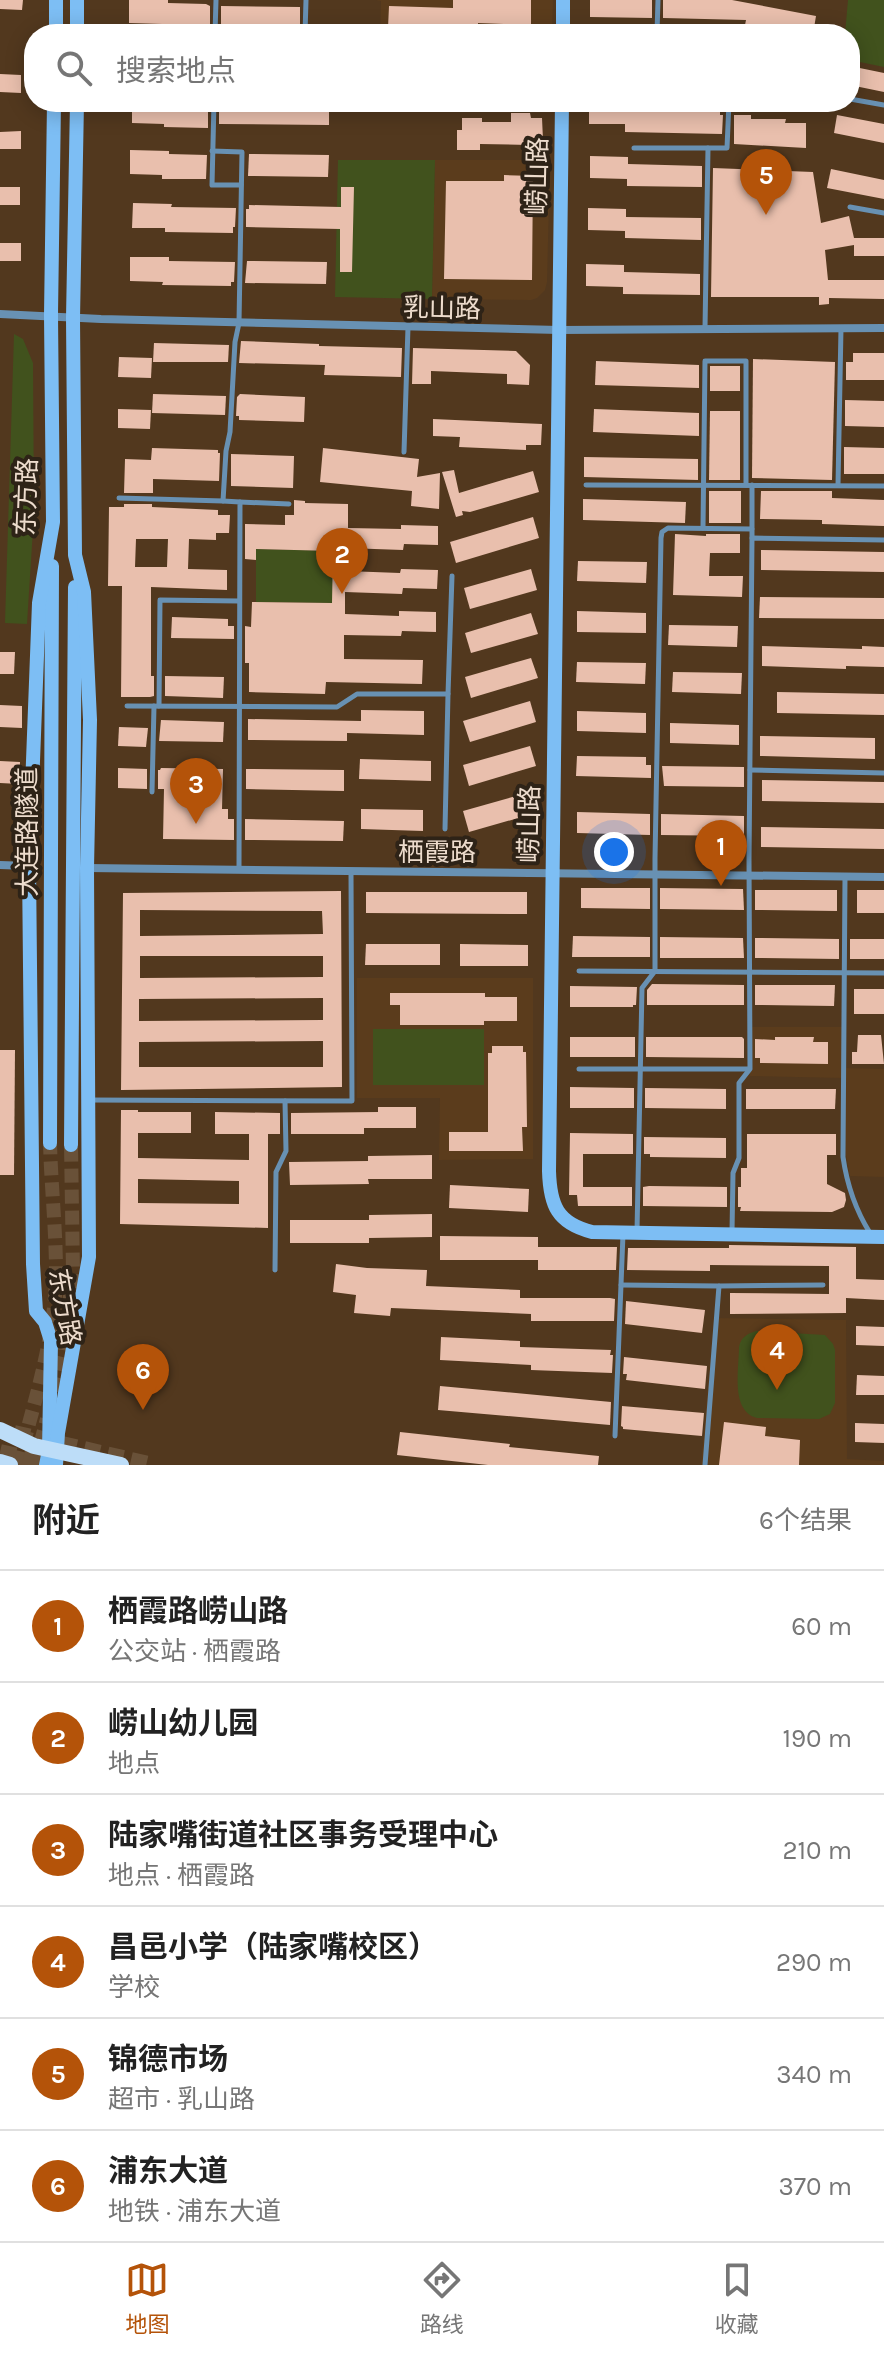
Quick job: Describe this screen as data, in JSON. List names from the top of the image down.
{
  "streets": {
    "main road": ["崂山路", "东方路", "大连路隧道"],
    "street": ["乳山路", "栖霞路"]
  },
  "crossings": [
    ["崂山路", "乳山路"],
    ["崂山路", "栖霞路"],
    ["乳山路", "东方路"],
    ["东方路", "大连路隧道"],
    ["东方路", "栖霞路"]
  ],
  "page": {
    "search": "搜索地点",
    "pins": [
      "5",
      "2",
      "3",
      "1",
      "4",
      "6"
    ],
    "heading": ["附近", "6个结果"],
    "list": [
      {
        "mark": "1",
        "name": "栖霞路崂山路",
        "note": "公交站 · 栖霞路",
        "value": "60 m"
      },
      {
        "mark": "2",
        "name": "崂山幼儿园",
        "note": "地点",
        "value": "190 m"
      },
      {
        "mark": "3",
        "name": "陆家嘴街道社区事务受理中心",
        "note": "地点 · 栖霞路",
        "value": "210 m"
      },
      {
        "mark": "4",
        "name": "昌邑小学（陆家嘴校区）",
        "note": "学校",
        "value": "290 m"
      },
      {
        "mark": "5",
        "name": "锦德市场",
        "note": "超市 · 乳山路",
        "value": "340 m"
      },
      {
        "mark": "6",
        "name": "浦东大道",
        "note": "地铁 · 浦东大道",
        "value": "370 m"
      }
    ],
    "nav": ["地图", "路线", "收藏"]
  }
}
